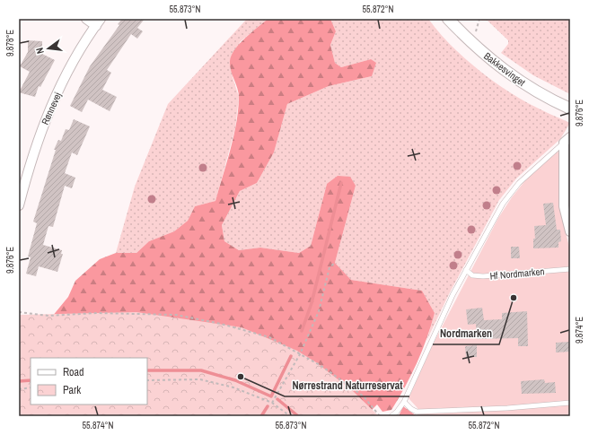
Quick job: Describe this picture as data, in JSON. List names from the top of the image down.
{
  "streets": {
    "street": ["Bakkesvinget", "Rønnevej"],
    "lane": ["Hf Nordmarken"]
  },
  "places": ["Nordmarken", "Nørrestrand Naturreservat"],
  "legend": ["Road", "Park"],
  "north": "left",
  "coordinates": [
    "55.873°N",
    "55.872°N",
    "9.878°E",
    "9.876°E",
    "9.874°E",
    "55.874°N"
  ]
}
